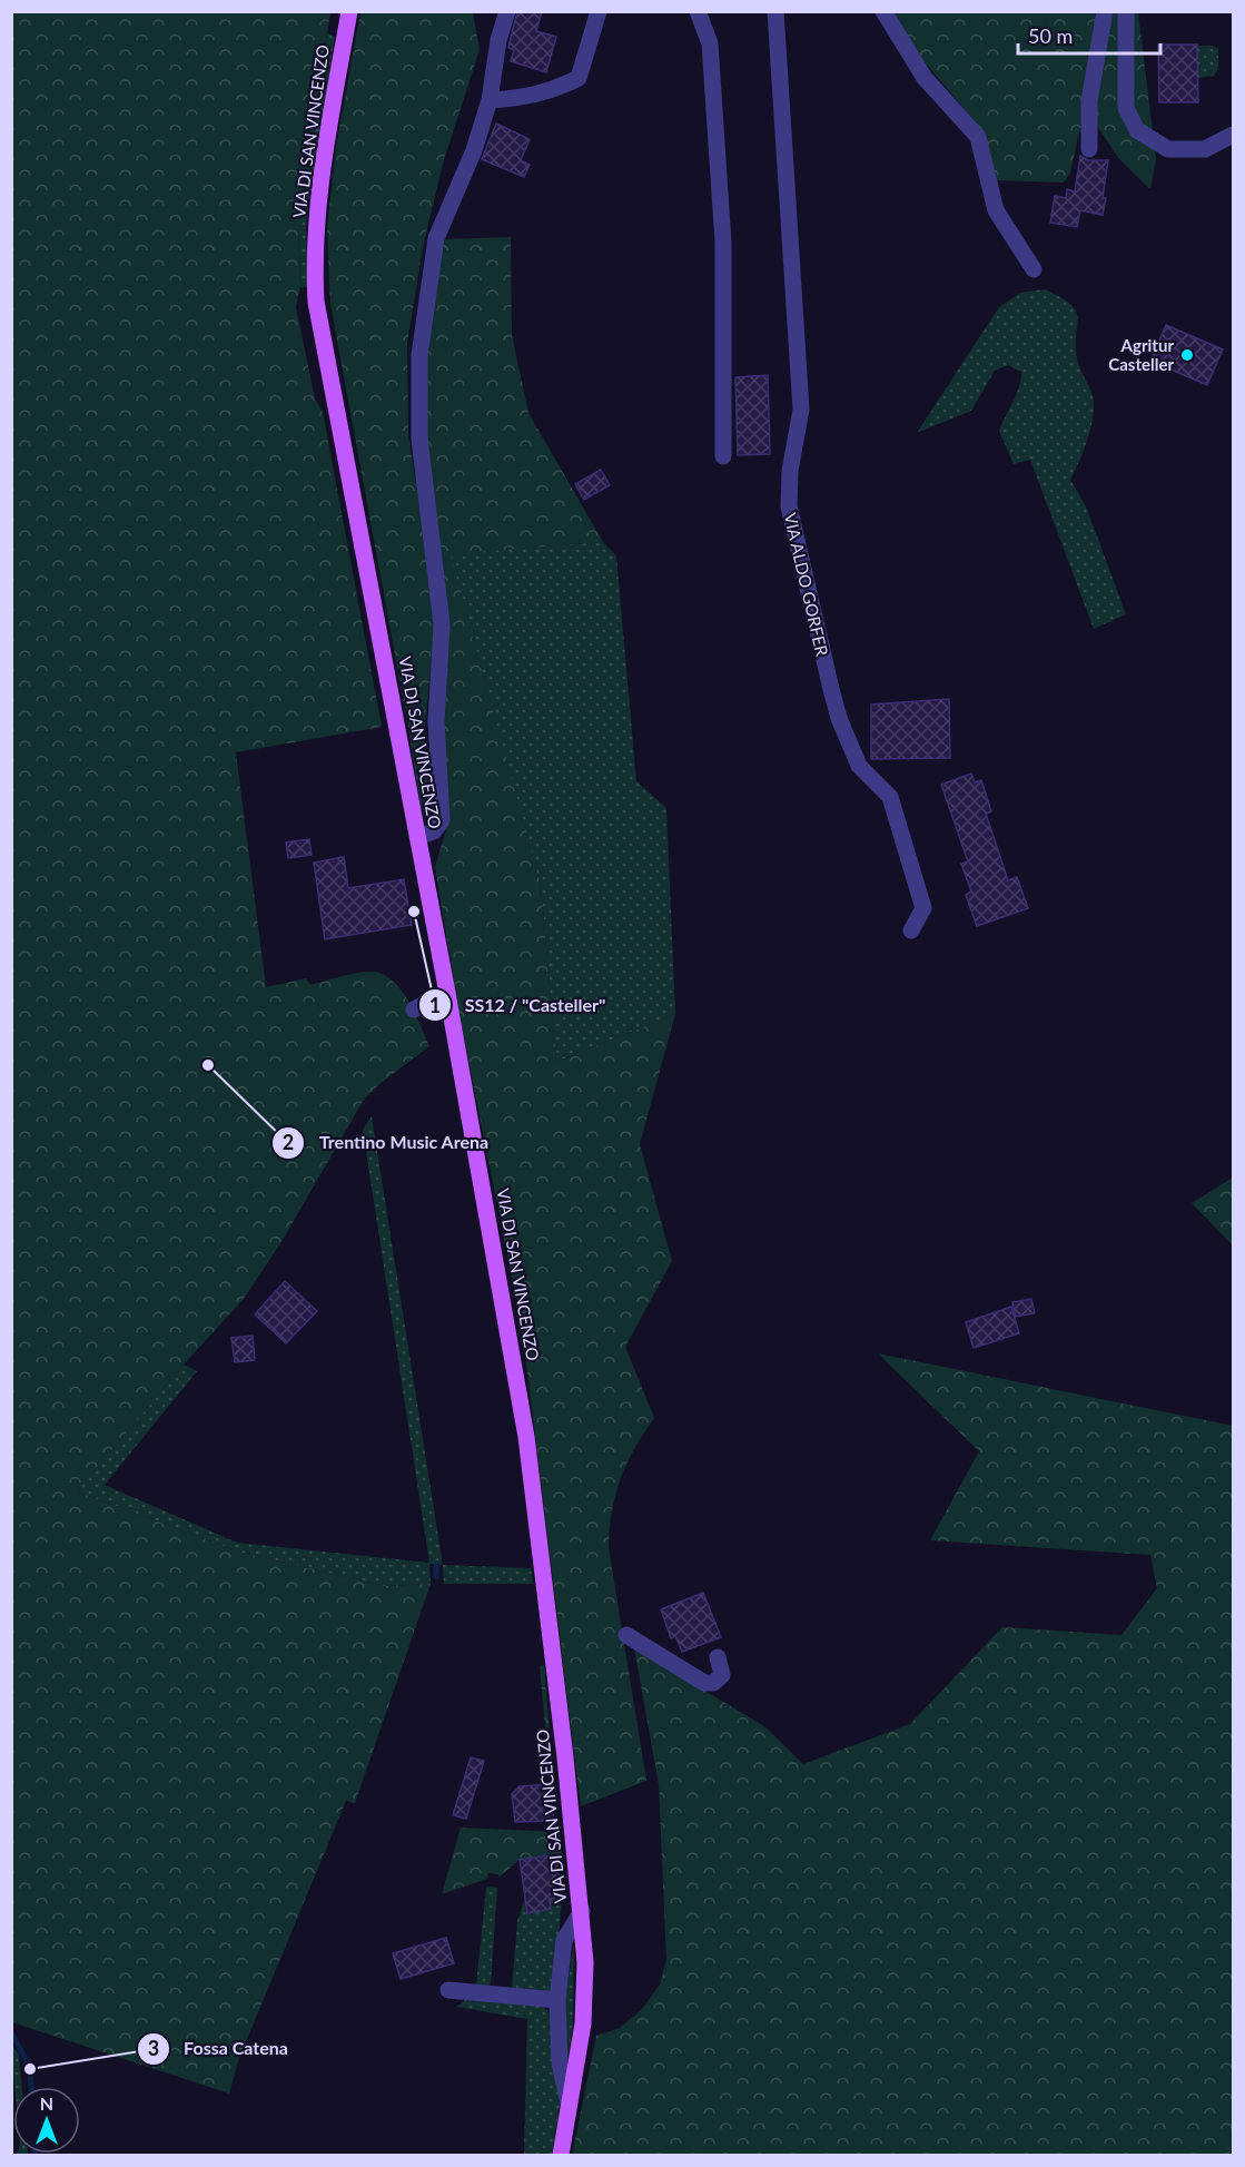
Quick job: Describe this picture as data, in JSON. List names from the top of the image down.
{
  "streets": {
    "main road": ["VIA DI SAN VINCENZO"],
    "street": ["VIA ALDO GORFER"]
  },
  "places": [
    "Agritur Casteller",
    "SS12 / \"Casteller\"",
    "Trentino Music Arena",
    "Fossa Catena"
  ],
  "scale_bar": "50 m",
  "north": "top"
}
